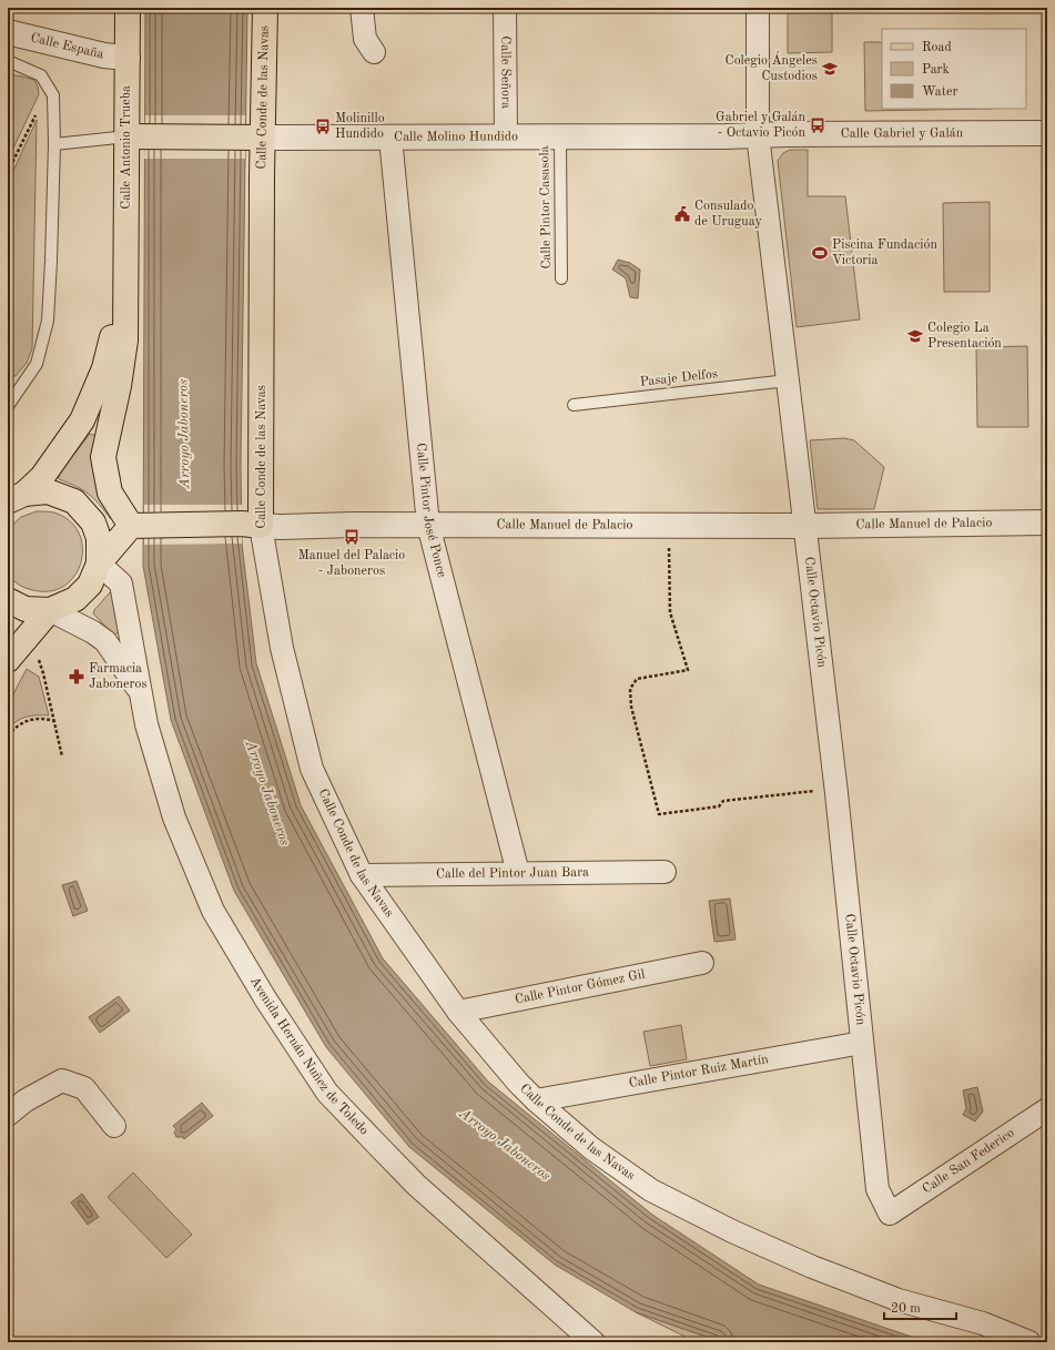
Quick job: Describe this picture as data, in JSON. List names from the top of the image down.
{
  "streets": {
    "main road": [
      "Calle Conde de las Navas",
      "Calle Molino Hundido",
      "Calle Antonio Trueba",
      "Calle Manuel de Palacio"
    ],
    "street": [
      "Calle España",
      "Calle Señora",
      "Calle Gabriel y Galán",
      "Calle Pintor José Ponce",
      "Calle Octavio Picón",
      "Calle del Pintor Juan Bara",
      "Calle Pintor Gómez Gil",
      "Avenida Hernán Nuñez de Toledo",
      "Calle Pintor Ruiz Martín",
      "Calle San Federico"
    ],
    "lane": ["Calle Pintor Casasola", "Pasaje Delfos"]
  },
  "crossings": [
    ["Calle España", "Calle Antonio Trueba"],
    ["Calle Señora", "Calle Molino Hundido"],
    ["Calle Conde de las Navas", "Calle Molino Hundido"],
    ["Calle Conde de las Navas", "Calle Manuel de Palacio"],
    ["Calle Conde de las Navas", "Calle del Pintor Juan Bara"],
    ["Calle Conde de las Navas", "Calle Pintor Gómez Gil"],
    ["Calle Conde de las Navas", "Calle Pintor Ruiz Martín"],
    ["Calle Gabriel y Galán", "Calle Molino Hundido"],
    ["Calle Gabriel y Galán", "Calle Octavio Picón"],
    ["Calle Molino Hundido", "Calle Antonio Trueba"],
    ["Calle Molino Hundido", "Calle Pintor Casasola"],
    ["Calle Molino Hundido", "Calle Pintor José Ponce"],
    ["Calle Molino Hundido", "Calle Octavio Picón"],
    ["Calle Antonio Trueba", "Calle Manuel de Palacio"],
    ["Pasaje Delfos", "Calle Octavio Picón"],
    ["Calle Pintor José Ponce", "Calle Manuel de Palacio"],
    ["Calle Pintor José Ponce", "Calle del Pintor Juan Bara"],
    ["Calle Manuel de Palacio", "Calle Octavio Picón"],
    ["Calle Octavio Picón", "Calle Pintor Ruiz Martín"],
    ["Calle Octavio Picón", "Calle San Federico"]
  ],
  "water": ["Arroyo Jaboneros"],
  "places": {
    "school or university": ["Colegio Ángeles Custodios", "Colegio La Presentación"],
    "bus stop": ["Gabriel y Galán - Octavio Picón", "Molinillo Hundido", "Manuel del Palacio - Jaboneros"],
    "public building": ["Consulado de Uruguay"],
    "sports": ["Piscina Fundación Victoria"],
    "pharmacy": ["Farmacia Jaboneros"]
  },
  "legend": ["Road", "Park", "Water"],
  "scale_bar": "20 m"
}
